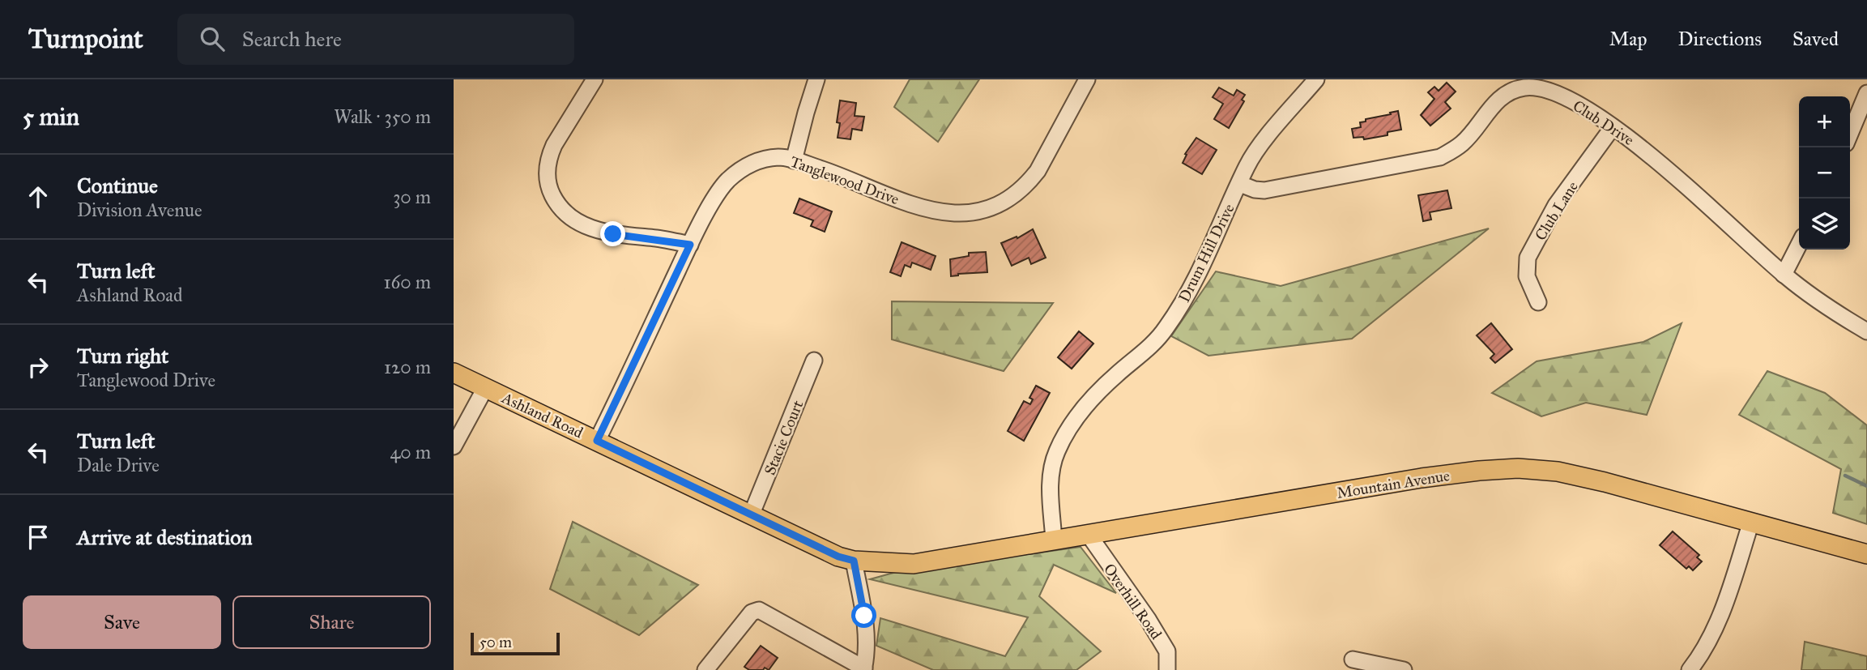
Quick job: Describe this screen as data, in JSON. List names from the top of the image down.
{
  "streets": {
    "main road": ["Ashland Road", "Mountain Avenue"],
    "street": [
      "Club Drive",
      "Tanglewood Drive",
      "Club Lane",
      "Drum Hill Drive",
      "Stacie Court",
      "Overhill Road"
    ]
  },
  "crossings": [
    ["Club Drive", "Club Lane"],
    ["Club Drive", "Drum Hill Drive"],
    ["Tanglewood Drive", "Ashland Road"],
    ["Drum Hill Drive", "Mountain Avenue"],
    ["Ashland Road", "Stacie Court"],
    ["Ashland Road", "Mountain Avenue"],
    ["Mountain Avenue", "Overhill Road"]
  ],
  "scale_bar": "50 m",
  "page": {
    "header": "Turnpoint",
    "search": "Search here",
    "nav": ["Map", "Directions", "Saved"],
    "heading": ["5 min", "Walk · 350 m"],
    "map_buttons": ["+", "−"],
    "list": [
      ["Continue", "Division Avenue", "30 m"],
      ["Turn left", "Ashland Road", "160 m"],
      ["Turn right", "Tanglewood Drive", "120 m"],
      ["Turn left", "Dale Drive", "40 m"],
      "Arrive at destination"
    ],
    "buttons": ["Save", "Share"],
    "scale": "50 m"
  }
}
